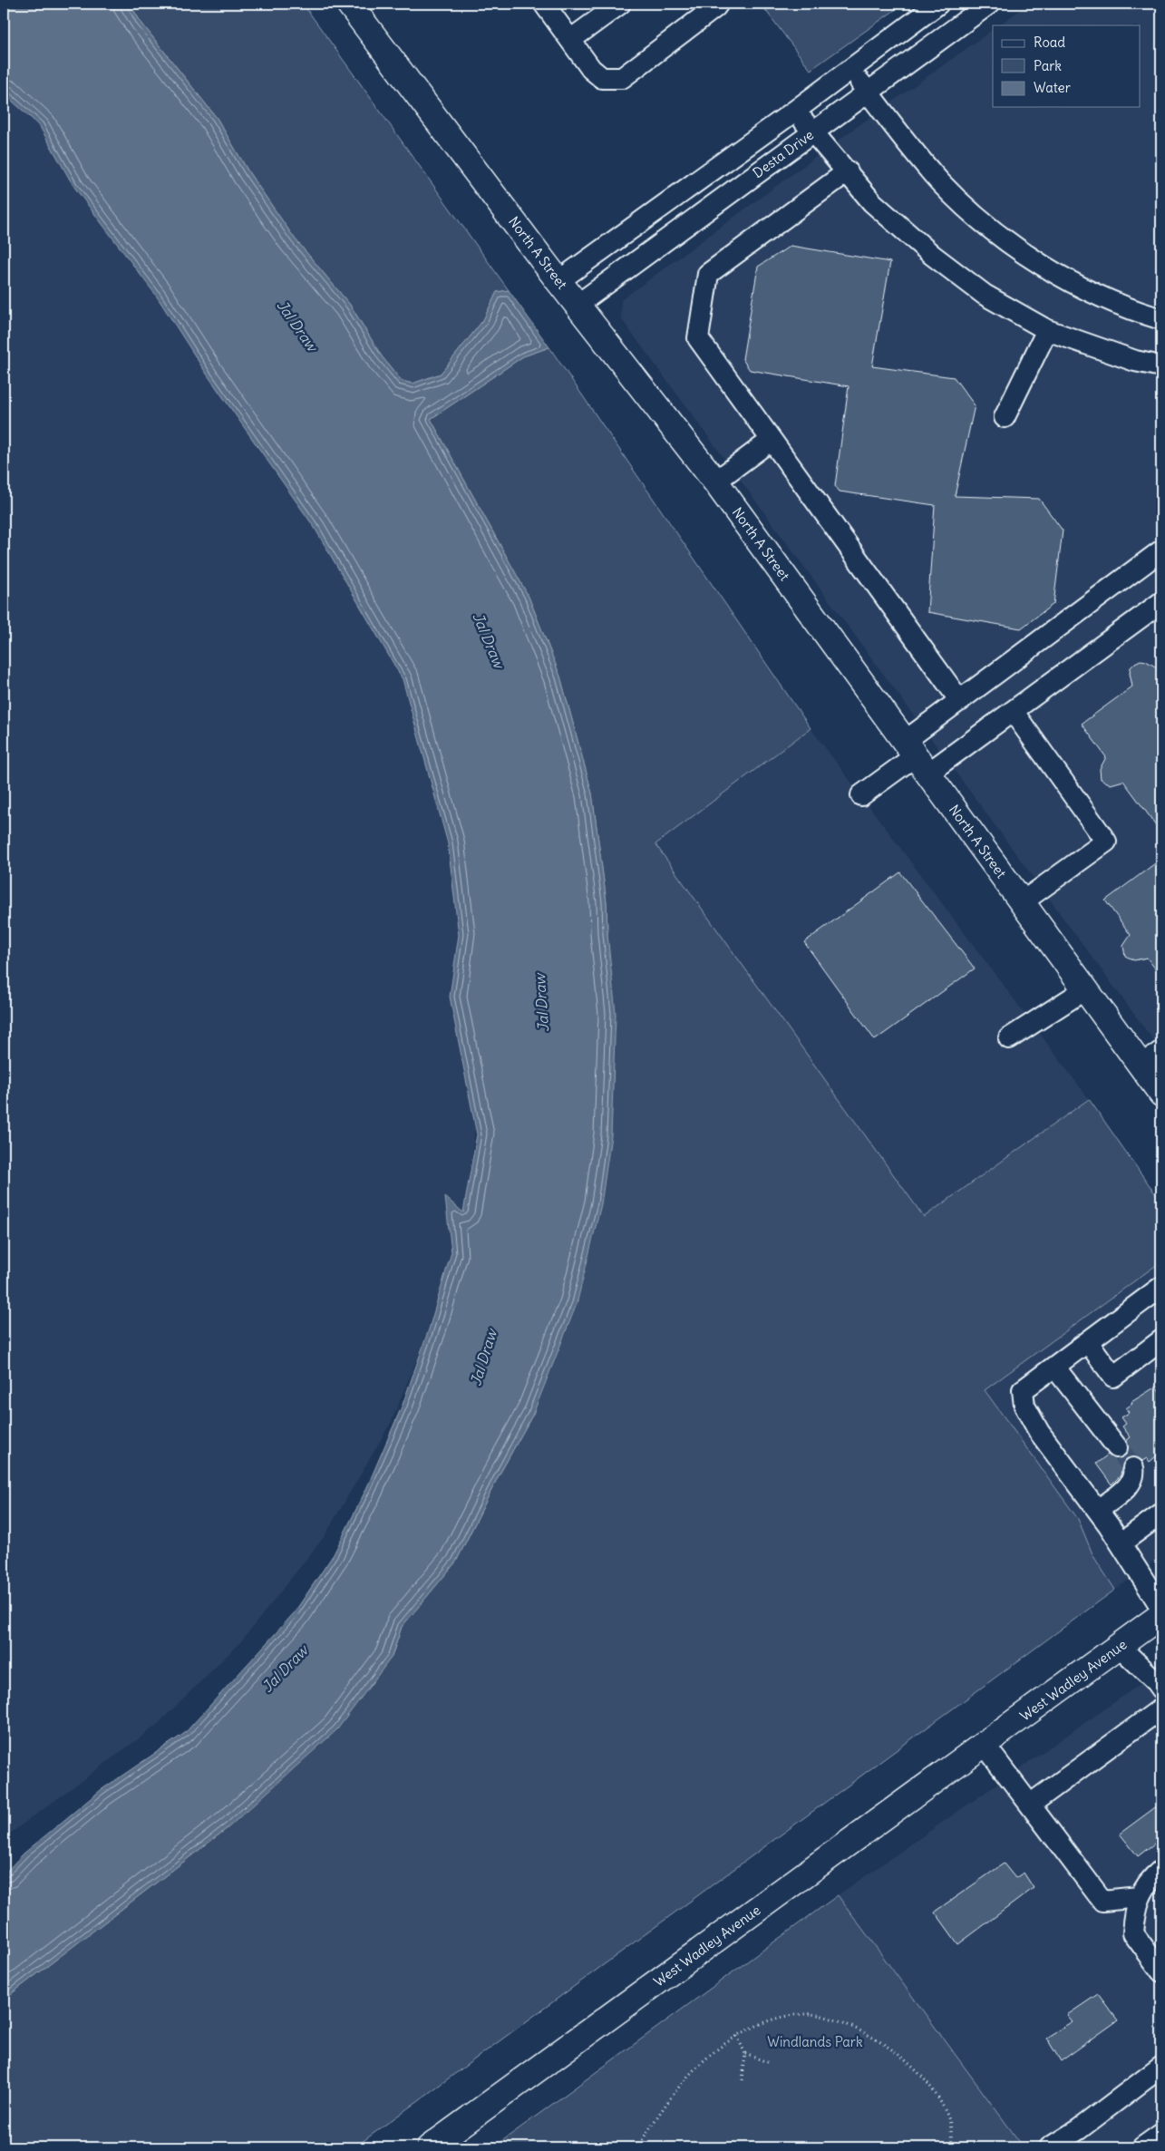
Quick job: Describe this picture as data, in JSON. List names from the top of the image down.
{
  "streets": {
    "main road": ["North A Street", "West Wadley Avenue"],
    "street": ["Desta Drive"]
  },
  "crossings": [
    ["Desta Drive", "North A Street"]
  ],
  "water": ["Jal Draw"],
  "parks": ["Windlands Park"],
  "legend": ["Road", "Park", "Water"]
}
